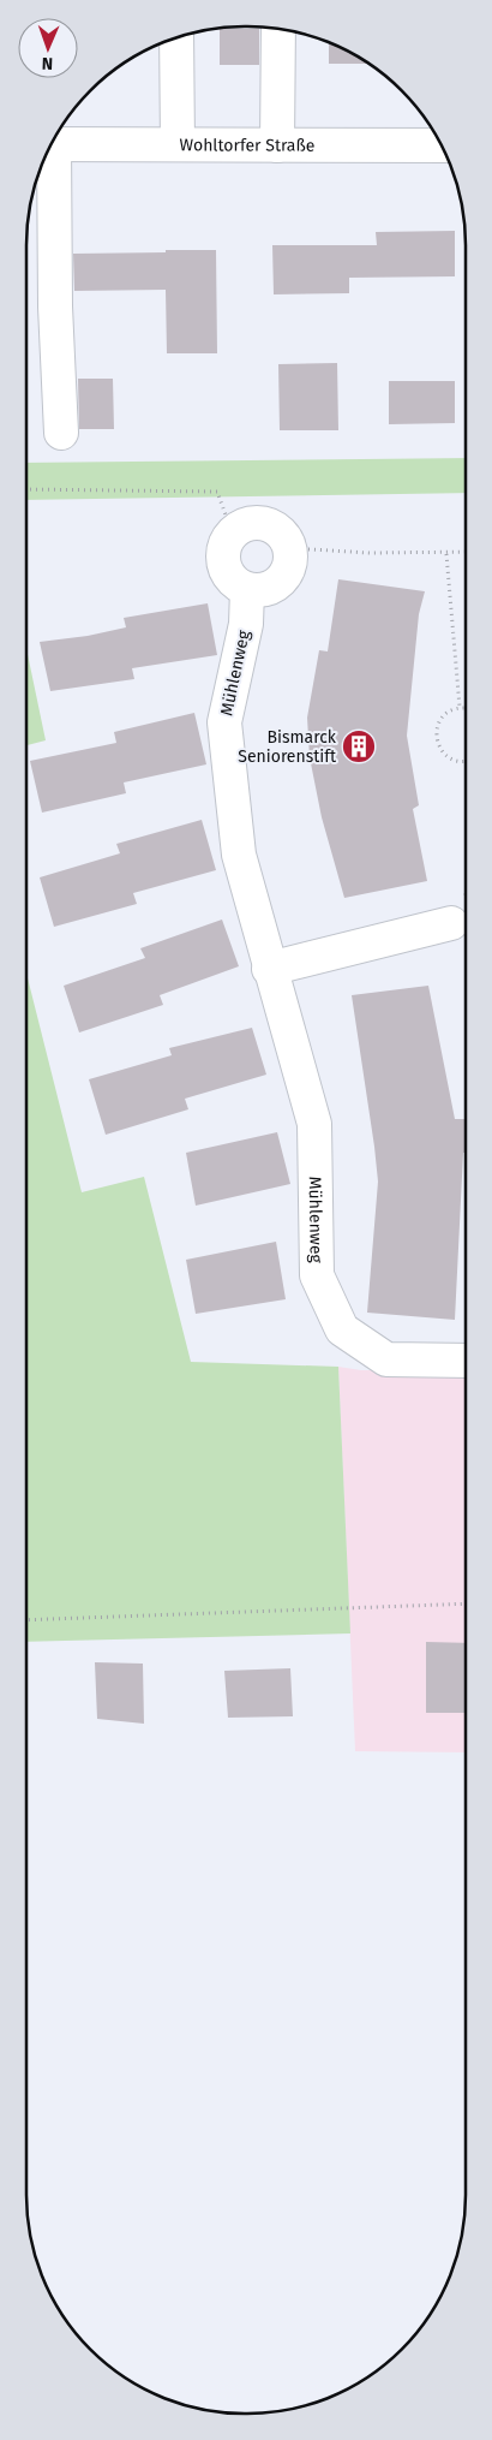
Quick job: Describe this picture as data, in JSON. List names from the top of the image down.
{
  "streets": {
    "street": ["Wohltorfer Straße", "Mühlenweg"]
  },
  "places": {
    "building": ["Bismarck Seniorenstift"]
  },
  "north": "bottom"
}
